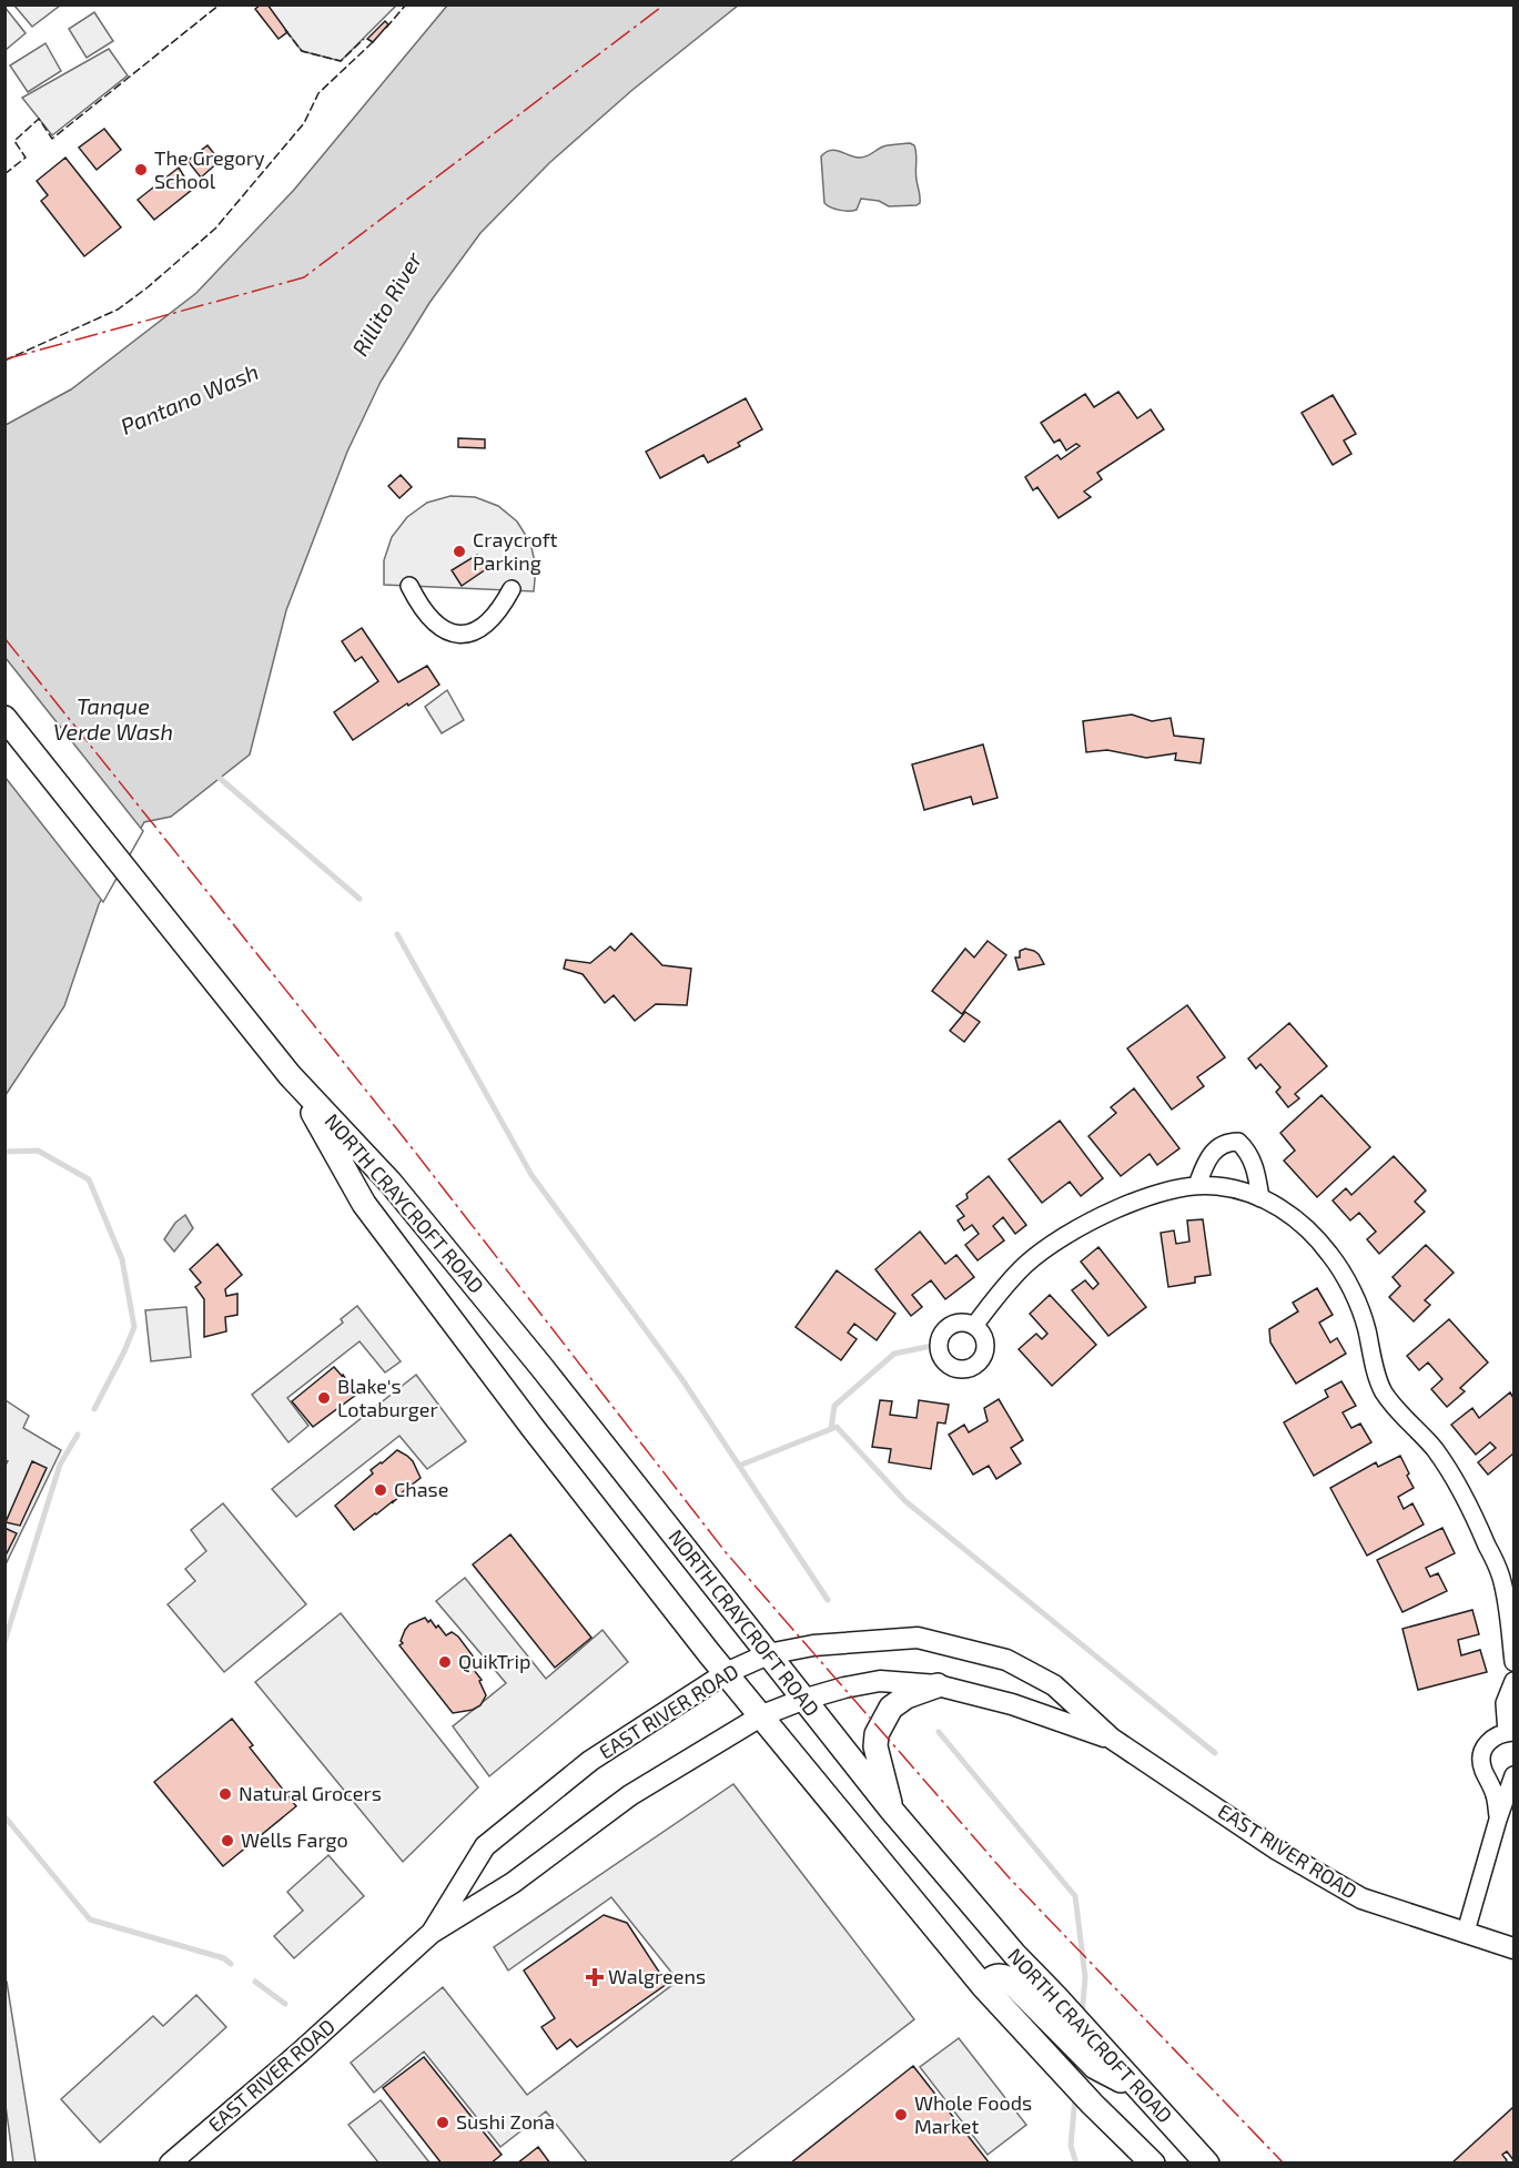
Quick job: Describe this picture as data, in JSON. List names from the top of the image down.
{
  "streets": {
    "main road": ["NORTH CRAYCROFT ROAD"],
    "street": ["EAST RIVER ROAD"]
  },
  "crossings": [
    ["NORTH CRAYCROFT ROAD", "EAST RIVER ROAD"]
  ],
  "water": ["Rillito River", "Pantano Wash", "Tanque Verde Wash"],
  "places": {
    "other": [
      "The Gregory School",
      "Craycroft Parking",
      "Blake's Lotaburger",
      "Chase",
      "QuikTrip",
      "Natural Grocers",
      "Wells Fargo",
      "Whole Foods Market",
      "Sushi Zona"
    ],
    "health": ["Walgreens"]
  }
}
